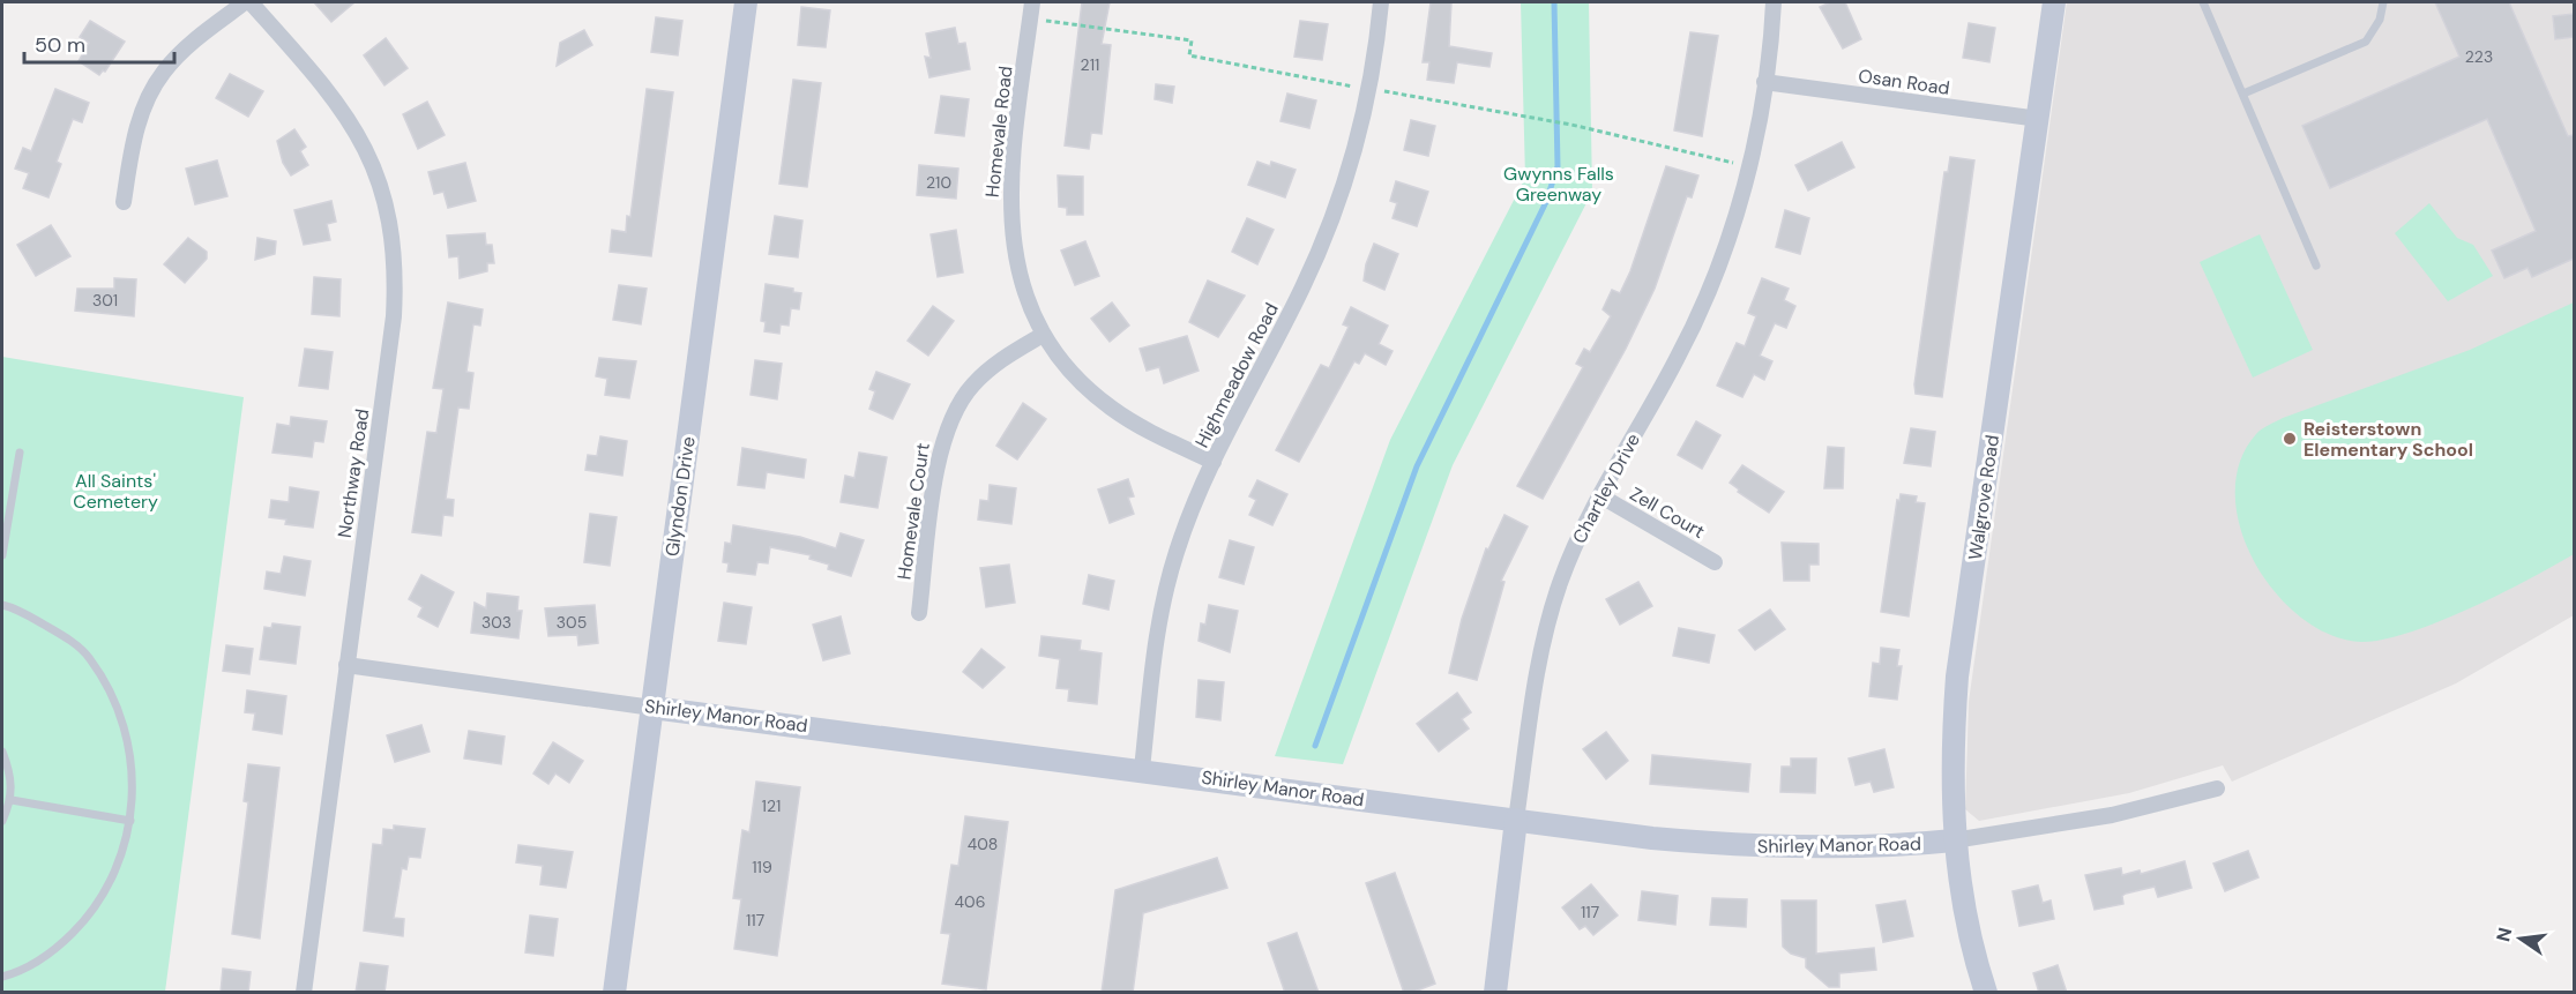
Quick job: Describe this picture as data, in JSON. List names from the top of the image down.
{
  "streets": {
    "street": [
      "Osan Road",
      "Homevale Road",
      "Highmeadow Road",
      "Northway Road",
      "Chartley Drive",
      "Glyndon Drive",
      "Walgrove Road",
      "Homevale Court",
      "Zell Court",
      "Shirley Manor Road"
    ]
  },
  "crossings": [
    ["Osan Road", "Chartley Drive"],
    ["Osan Road", "Walgrove Road"],
    ["Homevale Road", "Highmeadow Road"],
    ["Homevale Road", "Homevale Court"],
    ["Highmeadow Road", "Shirley Manor Road"],
    ["Northway Road", "Shirley Manor Road"],
    ["Chartley Drive", "Zell Court"],
    ["Chartley Drive", "Shirley Manor Road"],
    ["Glyndon Drive", "Shirley Manor Road"],
    ["Walgrove Road", "Shirley Manor Road"]
  ],
  "parks": ["Gwynns Falls Greenway", "All Saints' Cemetery"],
  "places": ["Reisterstown Elementary School"],
  "house_numbers": [
    "223",
    "211",
    "210",
    "301",
    "303",
    "305",
    "121",
    "408",
    "119",
    "406",
    "117",
    "117"
  ],
  "scale_bar": "50 m",
  "north": "left"
}
